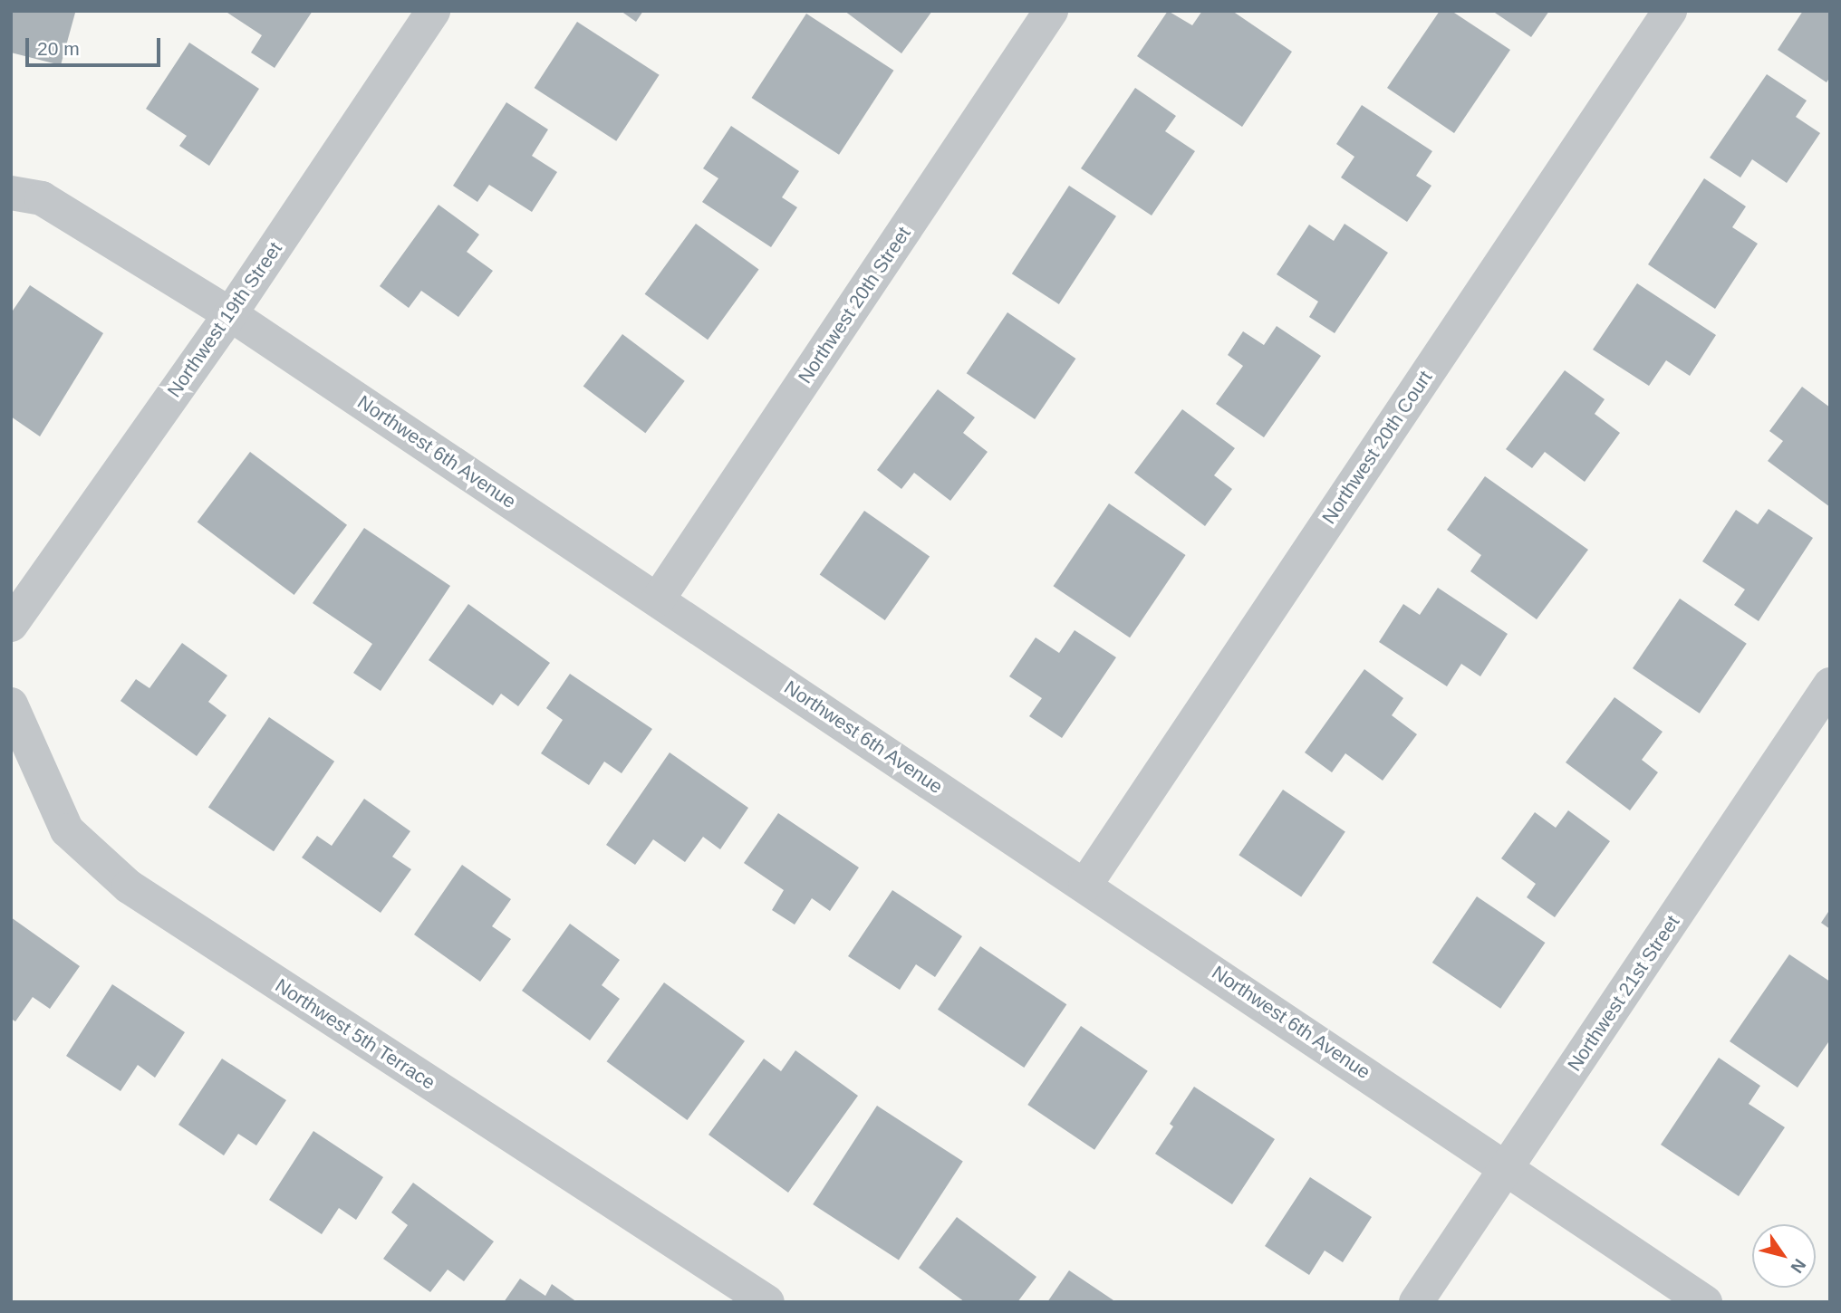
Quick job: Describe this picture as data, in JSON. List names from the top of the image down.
{
  "streets": {
    "street": [
      "Northwest 20th Street",
      "Northwest 19th Street",
      "Northwest 20th Court",
      "Northwest 6th Avenue",
      "Northwest 21st Street",
      "Northwest 5th Terrace"
    ]
  },
  "crossings": [
    ["Northwest 20th Street", "Northwest 6th Avenue"],
    ["Northwest 19th Street", "Northwest 6th Avenue"],
    ["Northwest 20th Court", "Northwest 6th Avenue"],
    ["Northwest 6th Avenue", "Northwest 21st Street"]
  ],
  "scale_bar": "20 m",
  "north": "bottom right"
}
